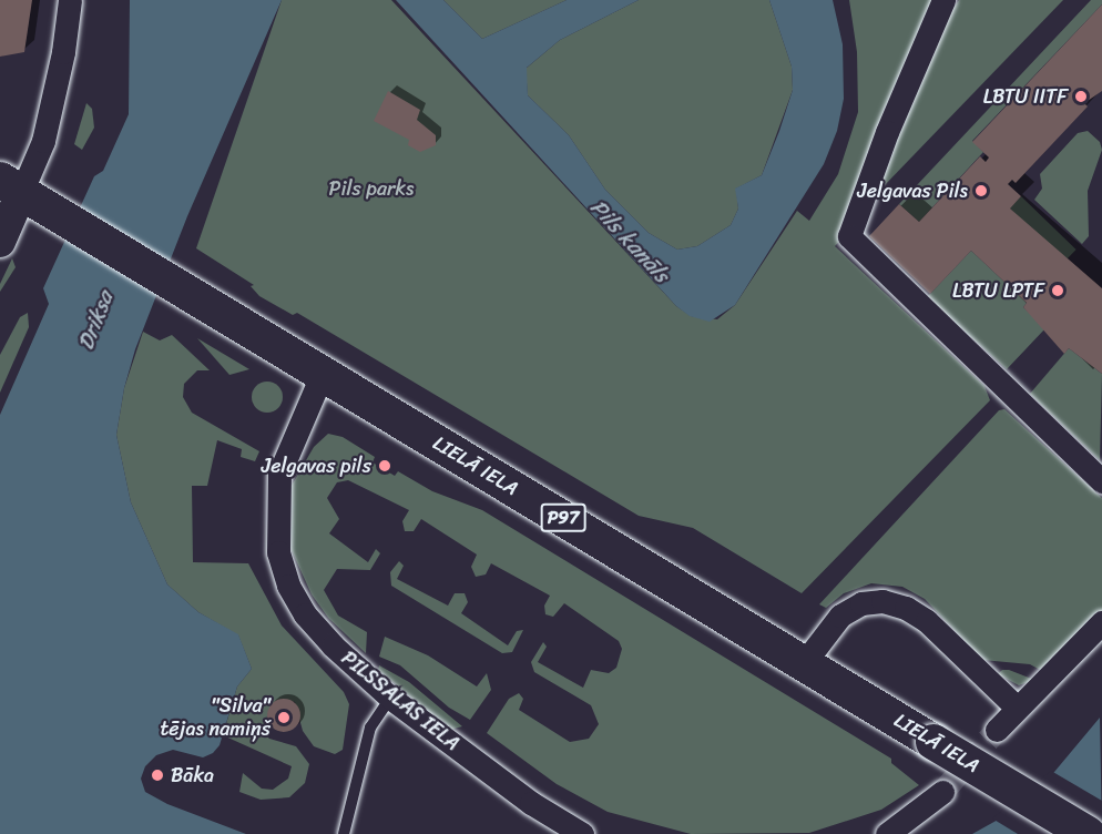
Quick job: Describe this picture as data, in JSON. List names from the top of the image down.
{
  "streets": {
    "main road": ["LIELĀ IELA", "P97"],
    "street": ["PILSSALAS IELA"]
  },
  "crossings": [
    ["LIELĀ IELA", "PILSSALAS IELA"]
  ],
  "water": ["Pils kanāls", "Driksa"],
  "parks": ["Pils parks"],
  "places": [
    "LBTU IITF",
    "Jelgavas Pils",
    "LBTU LPTF",
    "Jelgavas pils",
    "\"Silva\" tējas namiņš",
    "Bāka"
  ]
}
